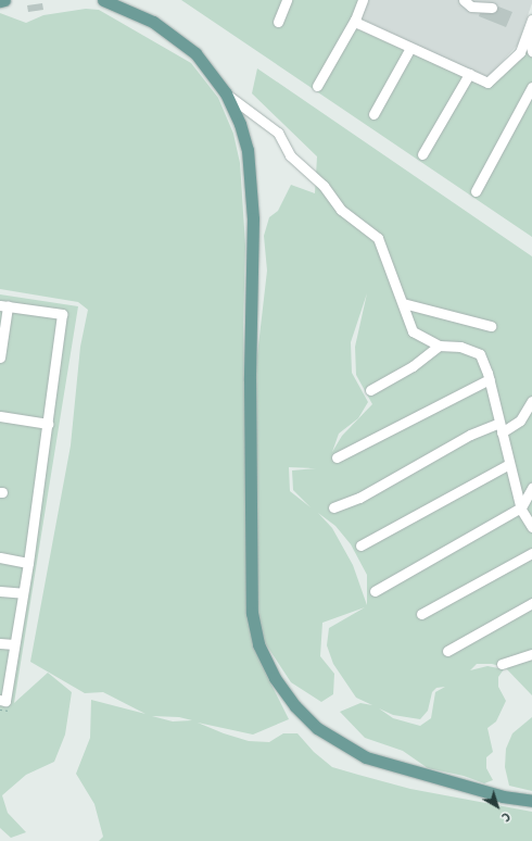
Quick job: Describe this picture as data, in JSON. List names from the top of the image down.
{
  "north": "bottom right"
}
